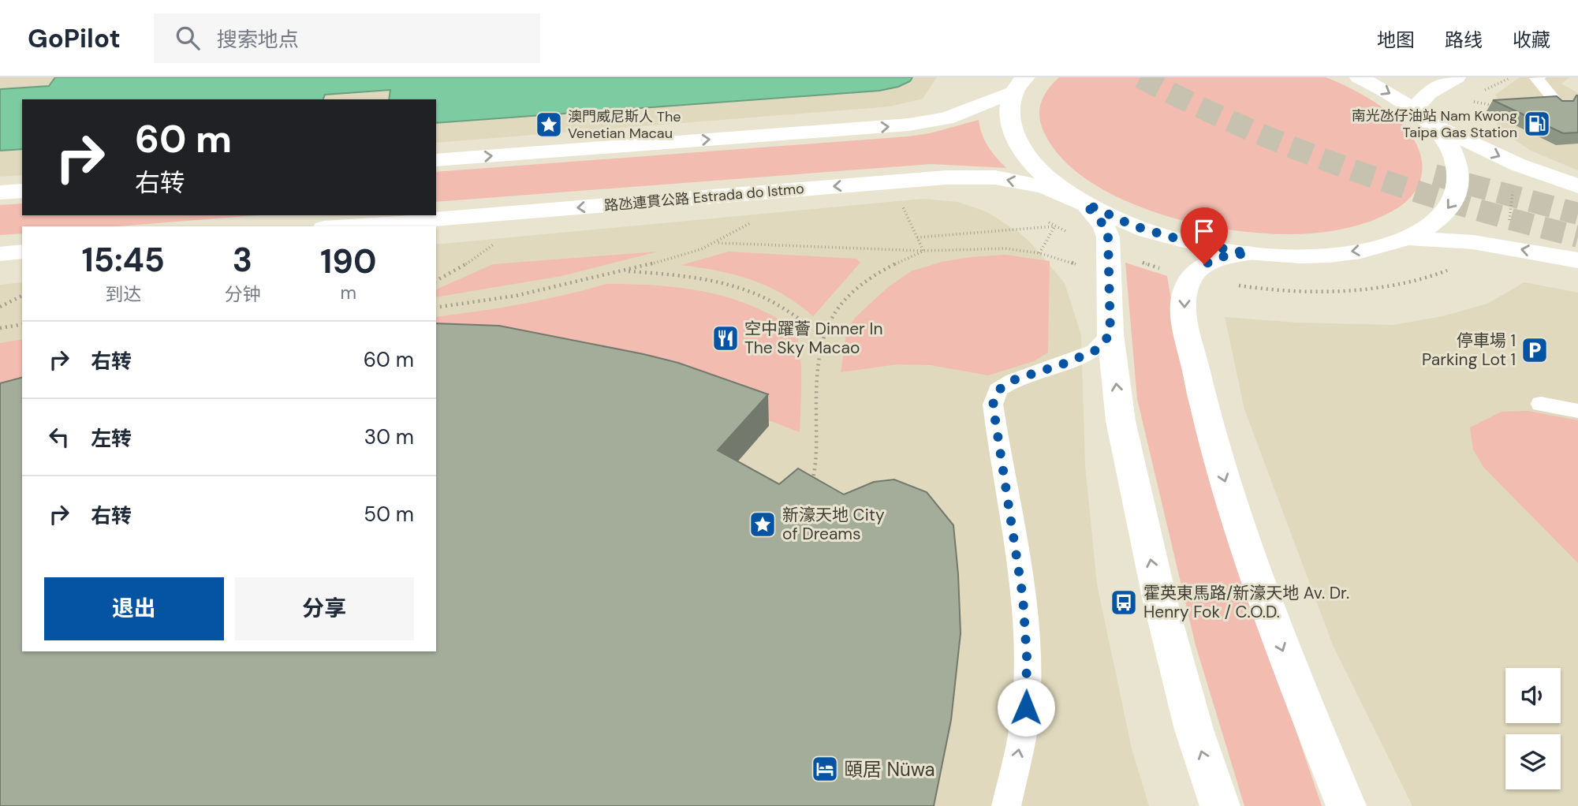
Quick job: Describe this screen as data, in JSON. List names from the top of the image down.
{
  "streets": {
    "main road": ["路氹連貫公路 Estrada do Istmo"]
  },
  "places": {
    "fuel station": ["南光氹仔油站 Nam Kwong Taipa Gas Station"],
    "place": ["澳門威尼斯人 The Venetian Macau", "新濠天地 City of Dreams"],
    "restaurant": ["空中躍薈 Dinner In The Sky Macao"],
    "parking": ["停車場 1 Parking Lot 1"],
    "bus stop": ["霍英東馬路/新濠天地 Av. Dr. Henry Fok / C.O.D."],
    "hotel": ["頤居 Nüwa"]
  },
  "page": {
    "header": "GoPilot",
    "search": "搜索地点",
    "nav": ["地图", "路线", "收藏"],
    "turn": ["60 m", "右转"],
    "eta": [
      "15:45",
      "到达",
      "3",
      "分钟",
      "190",
      "m"
    ],
    "list": [
      {
        "name": "右转",
        "value": "60 m"
      },
      {
        "name": "左转",
        "value": "30 m"
      },
      {
        "name": "右转",
        "value": "50 m"
      }
    ],
    "buttons": ["退出", "分享"]
  }
}
